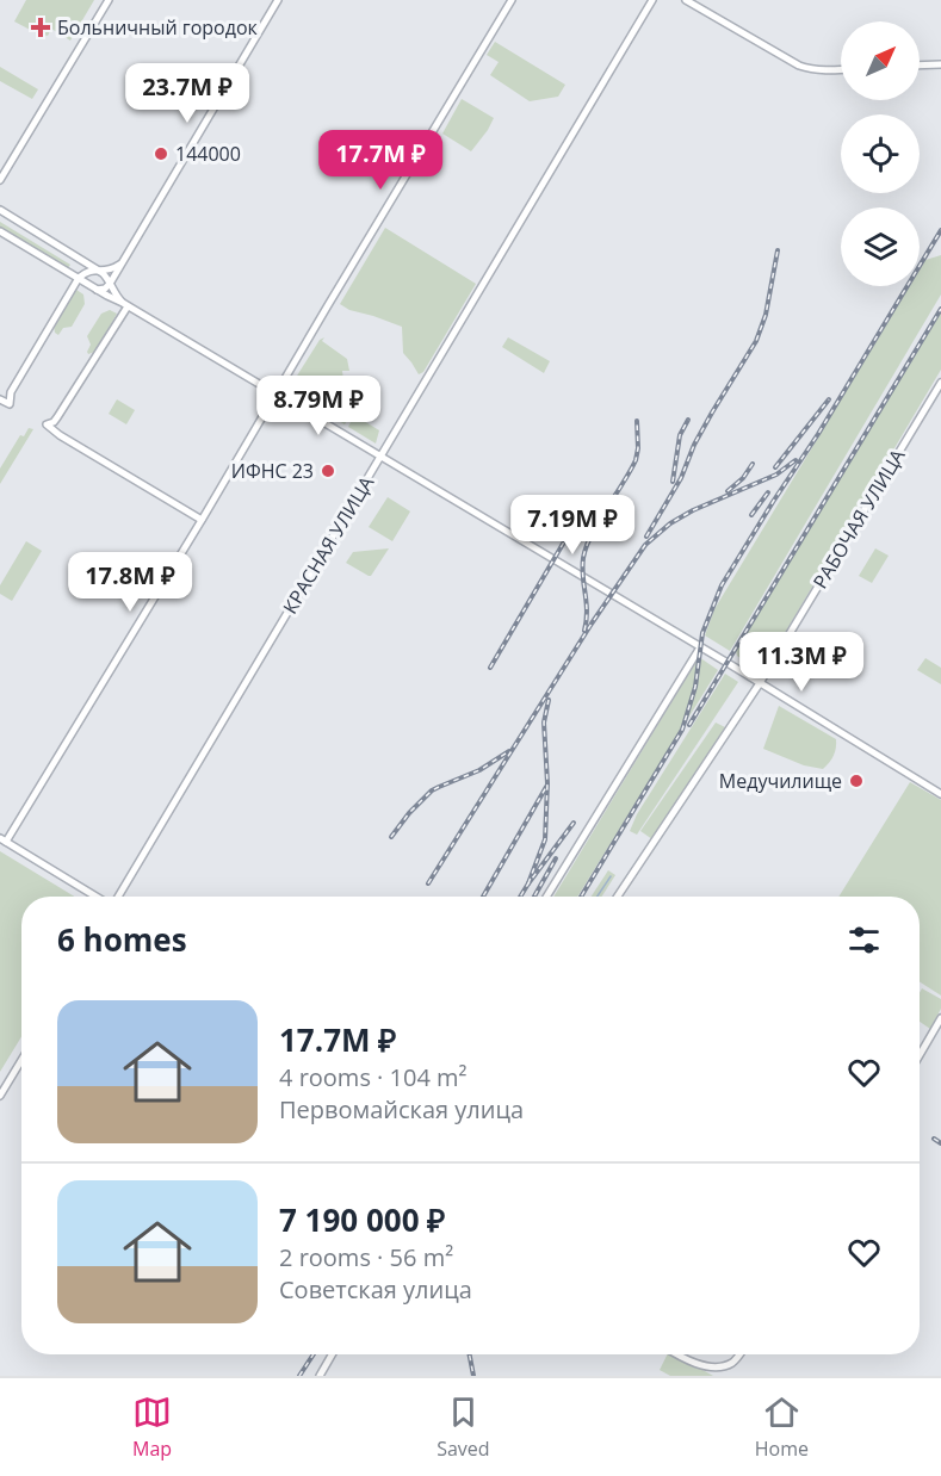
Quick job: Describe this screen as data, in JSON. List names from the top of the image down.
{
  "streets": {
    "main road": ["РАБОЧАЯ УЛИЦА", "КРАСНАЯ УЛИЦА"]
  },
  "places": {
    "health": ["Больничный городок"],
    "other": ["144000", "ИФНС 23", "Медучилище"]
  },
  "north": "top right",
  "page": {
    "price": [
      "23.7M ₽",
      "17.7M ₽",
      "8.79M ₽",
      "7.19M ₽",
      "17.8M ₽",
      "11.3M ₽"
    ],
    "heading": "6 homes",
    "list": [
      {
        "name": "17.7M ₽",
        "note": "4 rooms · 104 m² · Первомайская улица"
      },
      {
        "name": "7 190 000 ₽",
        "note": "2 rooms · 56 m² · Советская улица"
      }
    ],
    "tabs": ["Map", "Saved", "Home"]
  }
}
